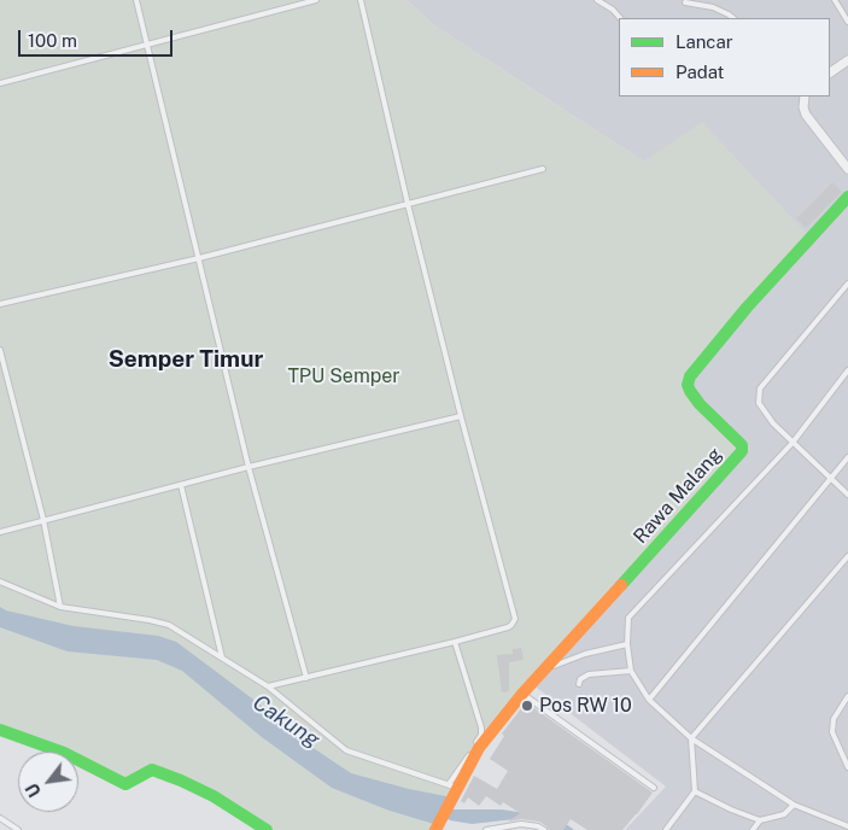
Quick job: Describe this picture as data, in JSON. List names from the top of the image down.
{
  "streets": {
    "street": ["Rawa Malang"]
  },
  "districts": ["Semper Timur"],
  "water": ["Cakung"],
  "parks": ["TPU Semper"],
  "places": ["Pos RW 10"],
  "legend": ["Lancar", "Padat"],
  "scale_bar": "100 m",
  "north": "bottom left"
}
